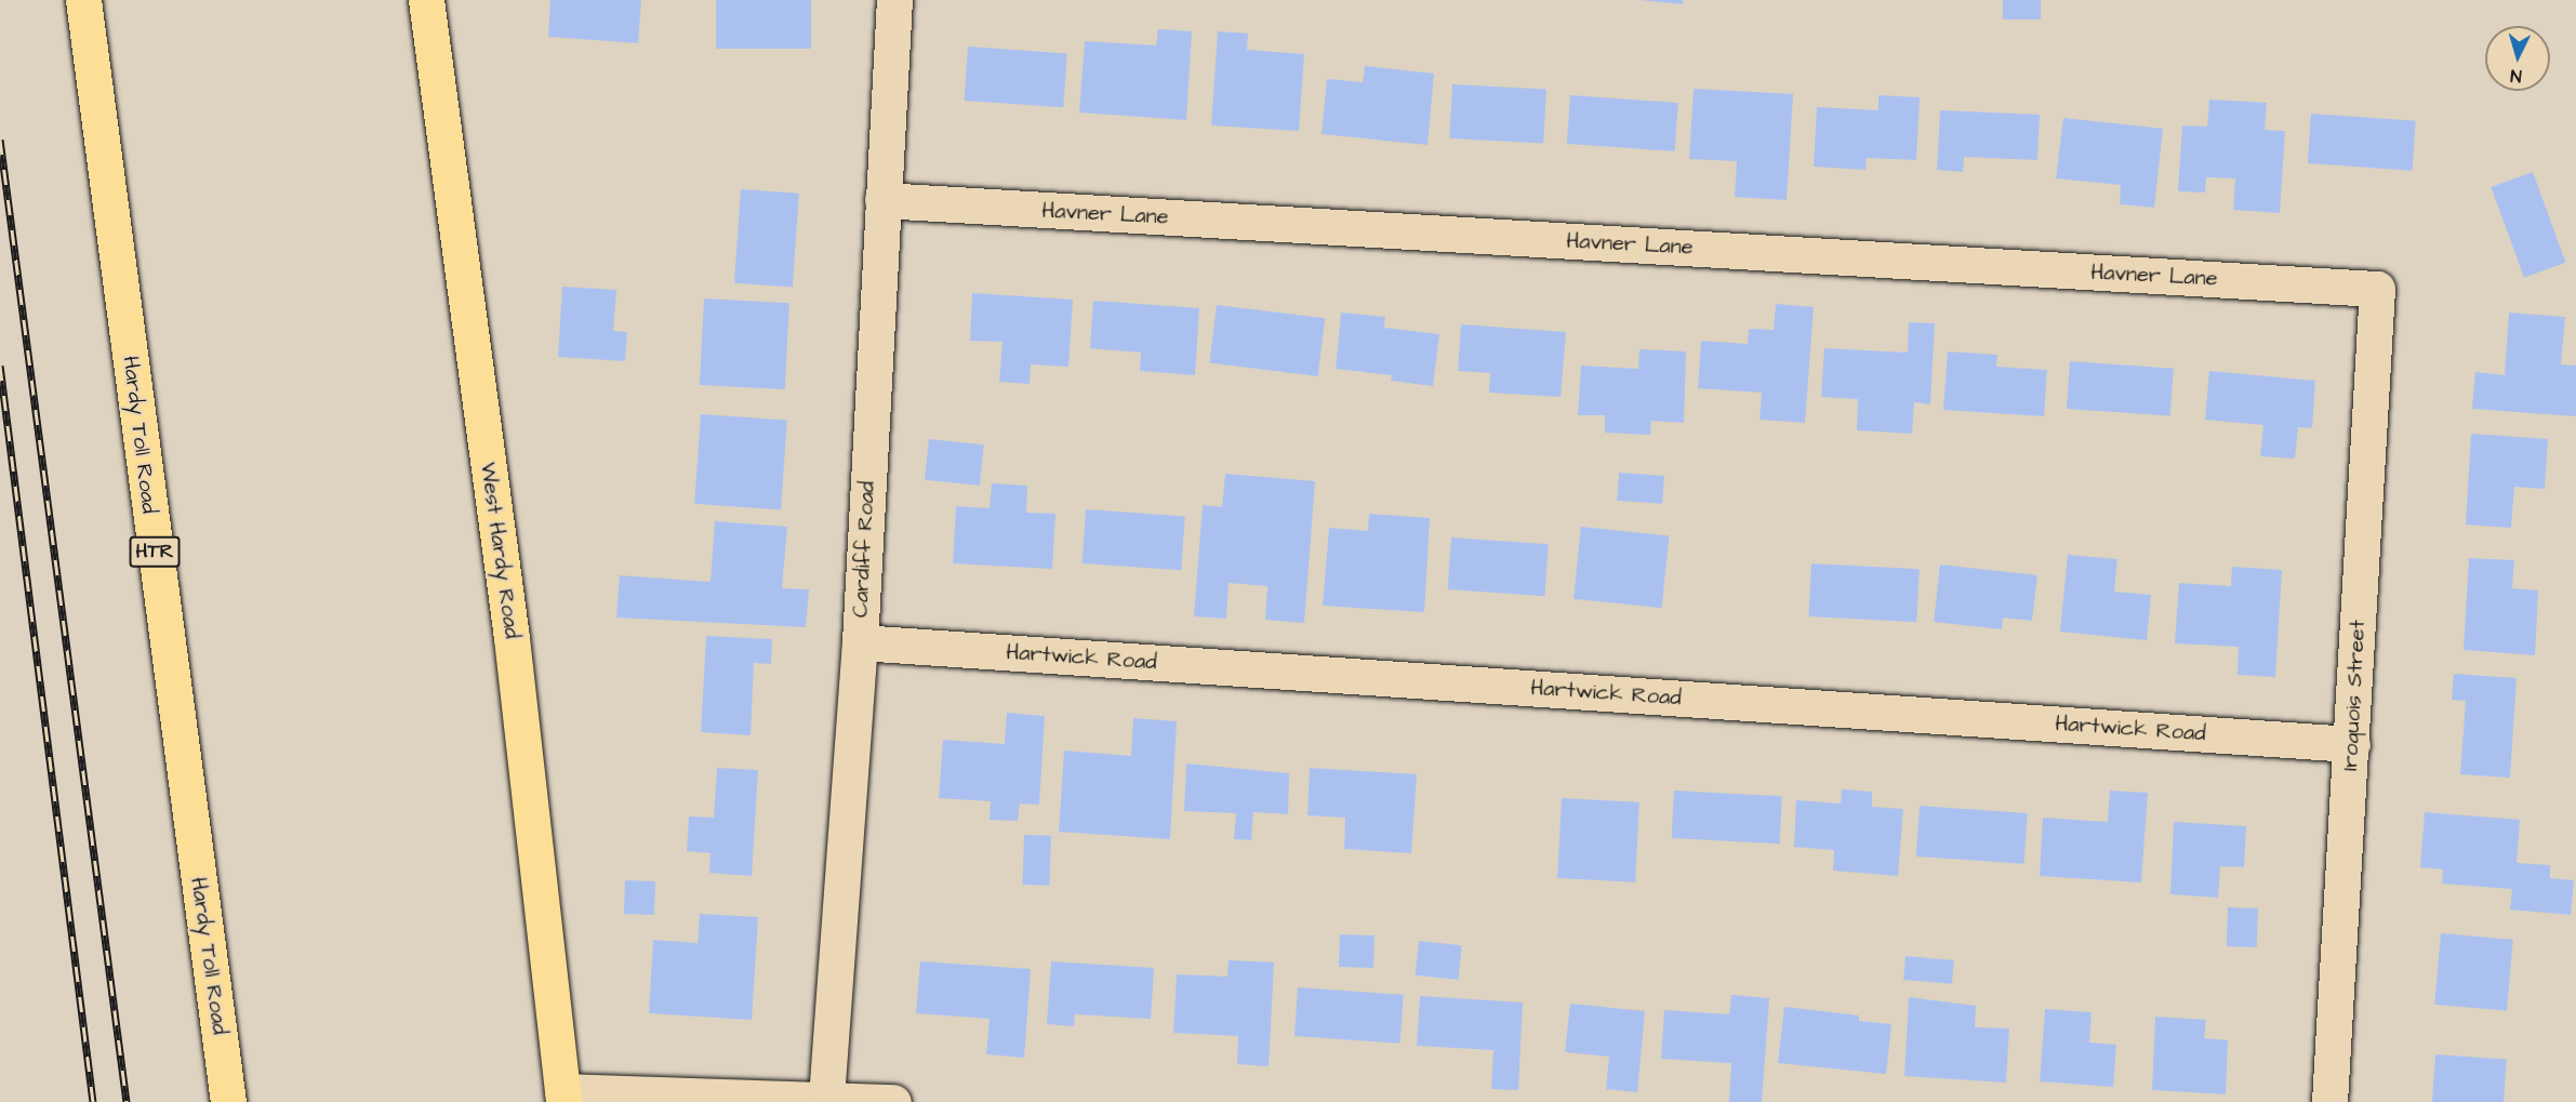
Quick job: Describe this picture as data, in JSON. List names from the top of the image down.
{
  "streets": {
    "main road": ["Hardy Toll Road", "West Hardy Road", "HTR"],
    "street": [
      "Havner Lane",
      "Cardiff Road",
      "Hartwick Road",
      "Iroquois Street"
    ]
  },
  "crossings": [
    ["Havner Lane", "Cardiff Road"],
    ["Havner Lane", "Iroquois Street"],
    ["Cardiff Road", "Hartwick Road"],
    ["Hartwick Road", "Iroquois Street"]
  ],
  "north": "bottom"
}
